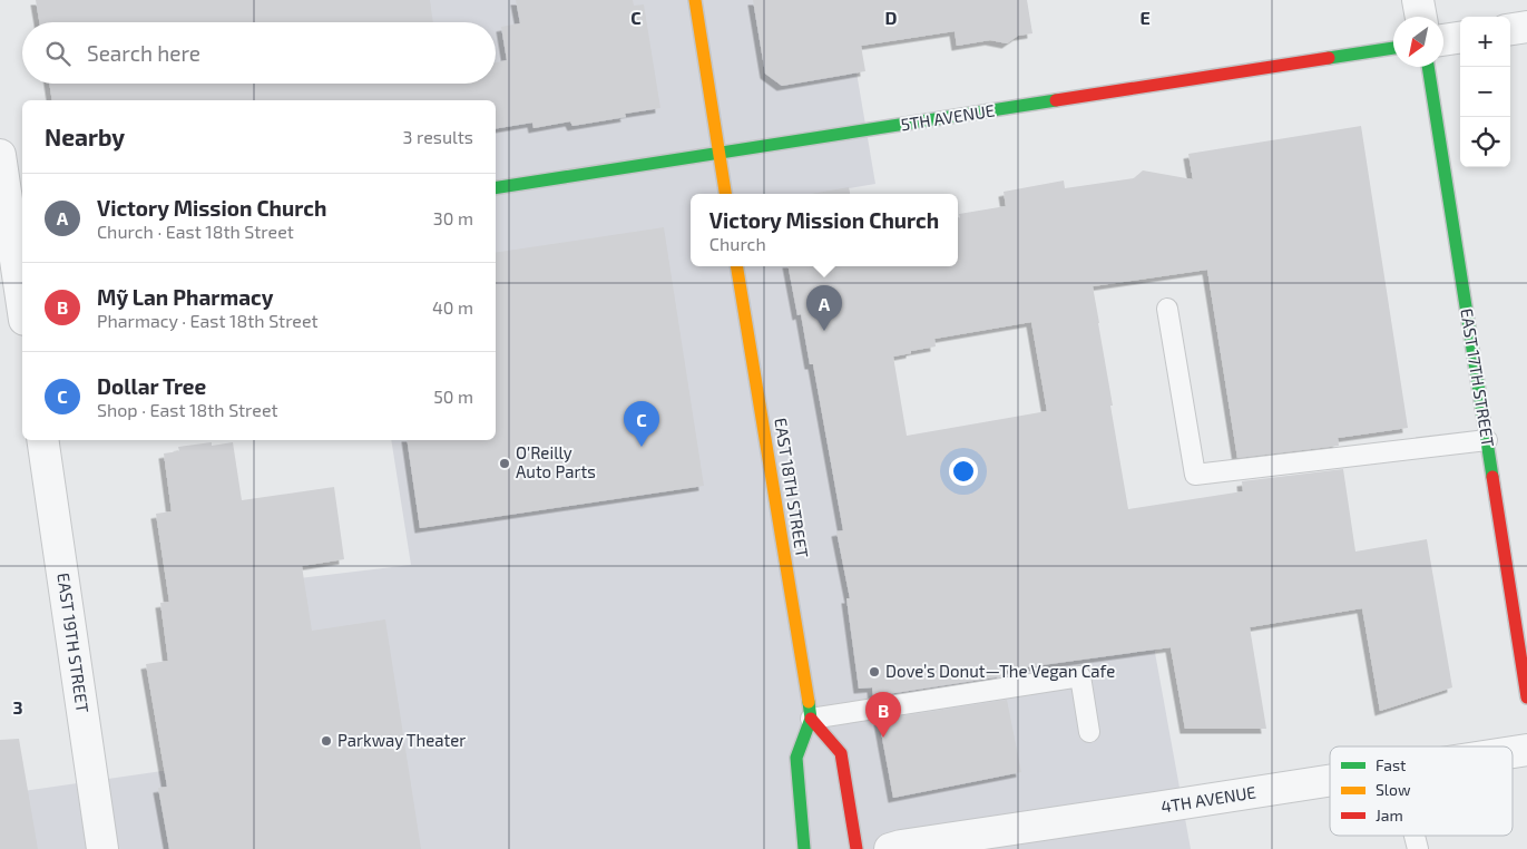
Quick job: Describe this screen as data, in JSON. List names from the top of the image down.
{
  "streets": {
    "street": [
      "5TH AVENUE",
      "EAST 17TH STREET",
      "EAST 18TH STREET",
      "EAST 19TH STREET",
      "4TH AVENUE"
    ]
  },
  "places": ["O'Reilly Auto Parts", "Dove’s Donut—The Vegan Cafe", "Parkway Theater"],
  "legend": ["Fast", "Slow", "Jam"],
  "north": "bottom left",
  "page": {
    "map_buttons": ["+", "−"],
    "search": "Search here",
    "heading": ["Nearby", "3 results"],
    "list": [
      {
        "mark": "A",
        "name": "Victory Mission Church",
        "note": "Church · East 18th Street",
        "value": "30 m"
      },
      {
        "mark": "B",
        "name": "Mỹ Lan Pharmacy",
        "note": "Pharmacy · East 18th Street",
        "value": "40 m"
      },
      {
        "mark": "C",
        "name": "Dollar Tree",
        "note": "Shop · East 18th Street",
        "value": "50 m"
      }
    ],
    "popup": ["Victory Mission Church", "Church"],
    "pins": ["A", "C", "B"]
  },
  "grid": {
    "columns": ["C", "D", "E"],
    "rows": ["3"]
  }
}
